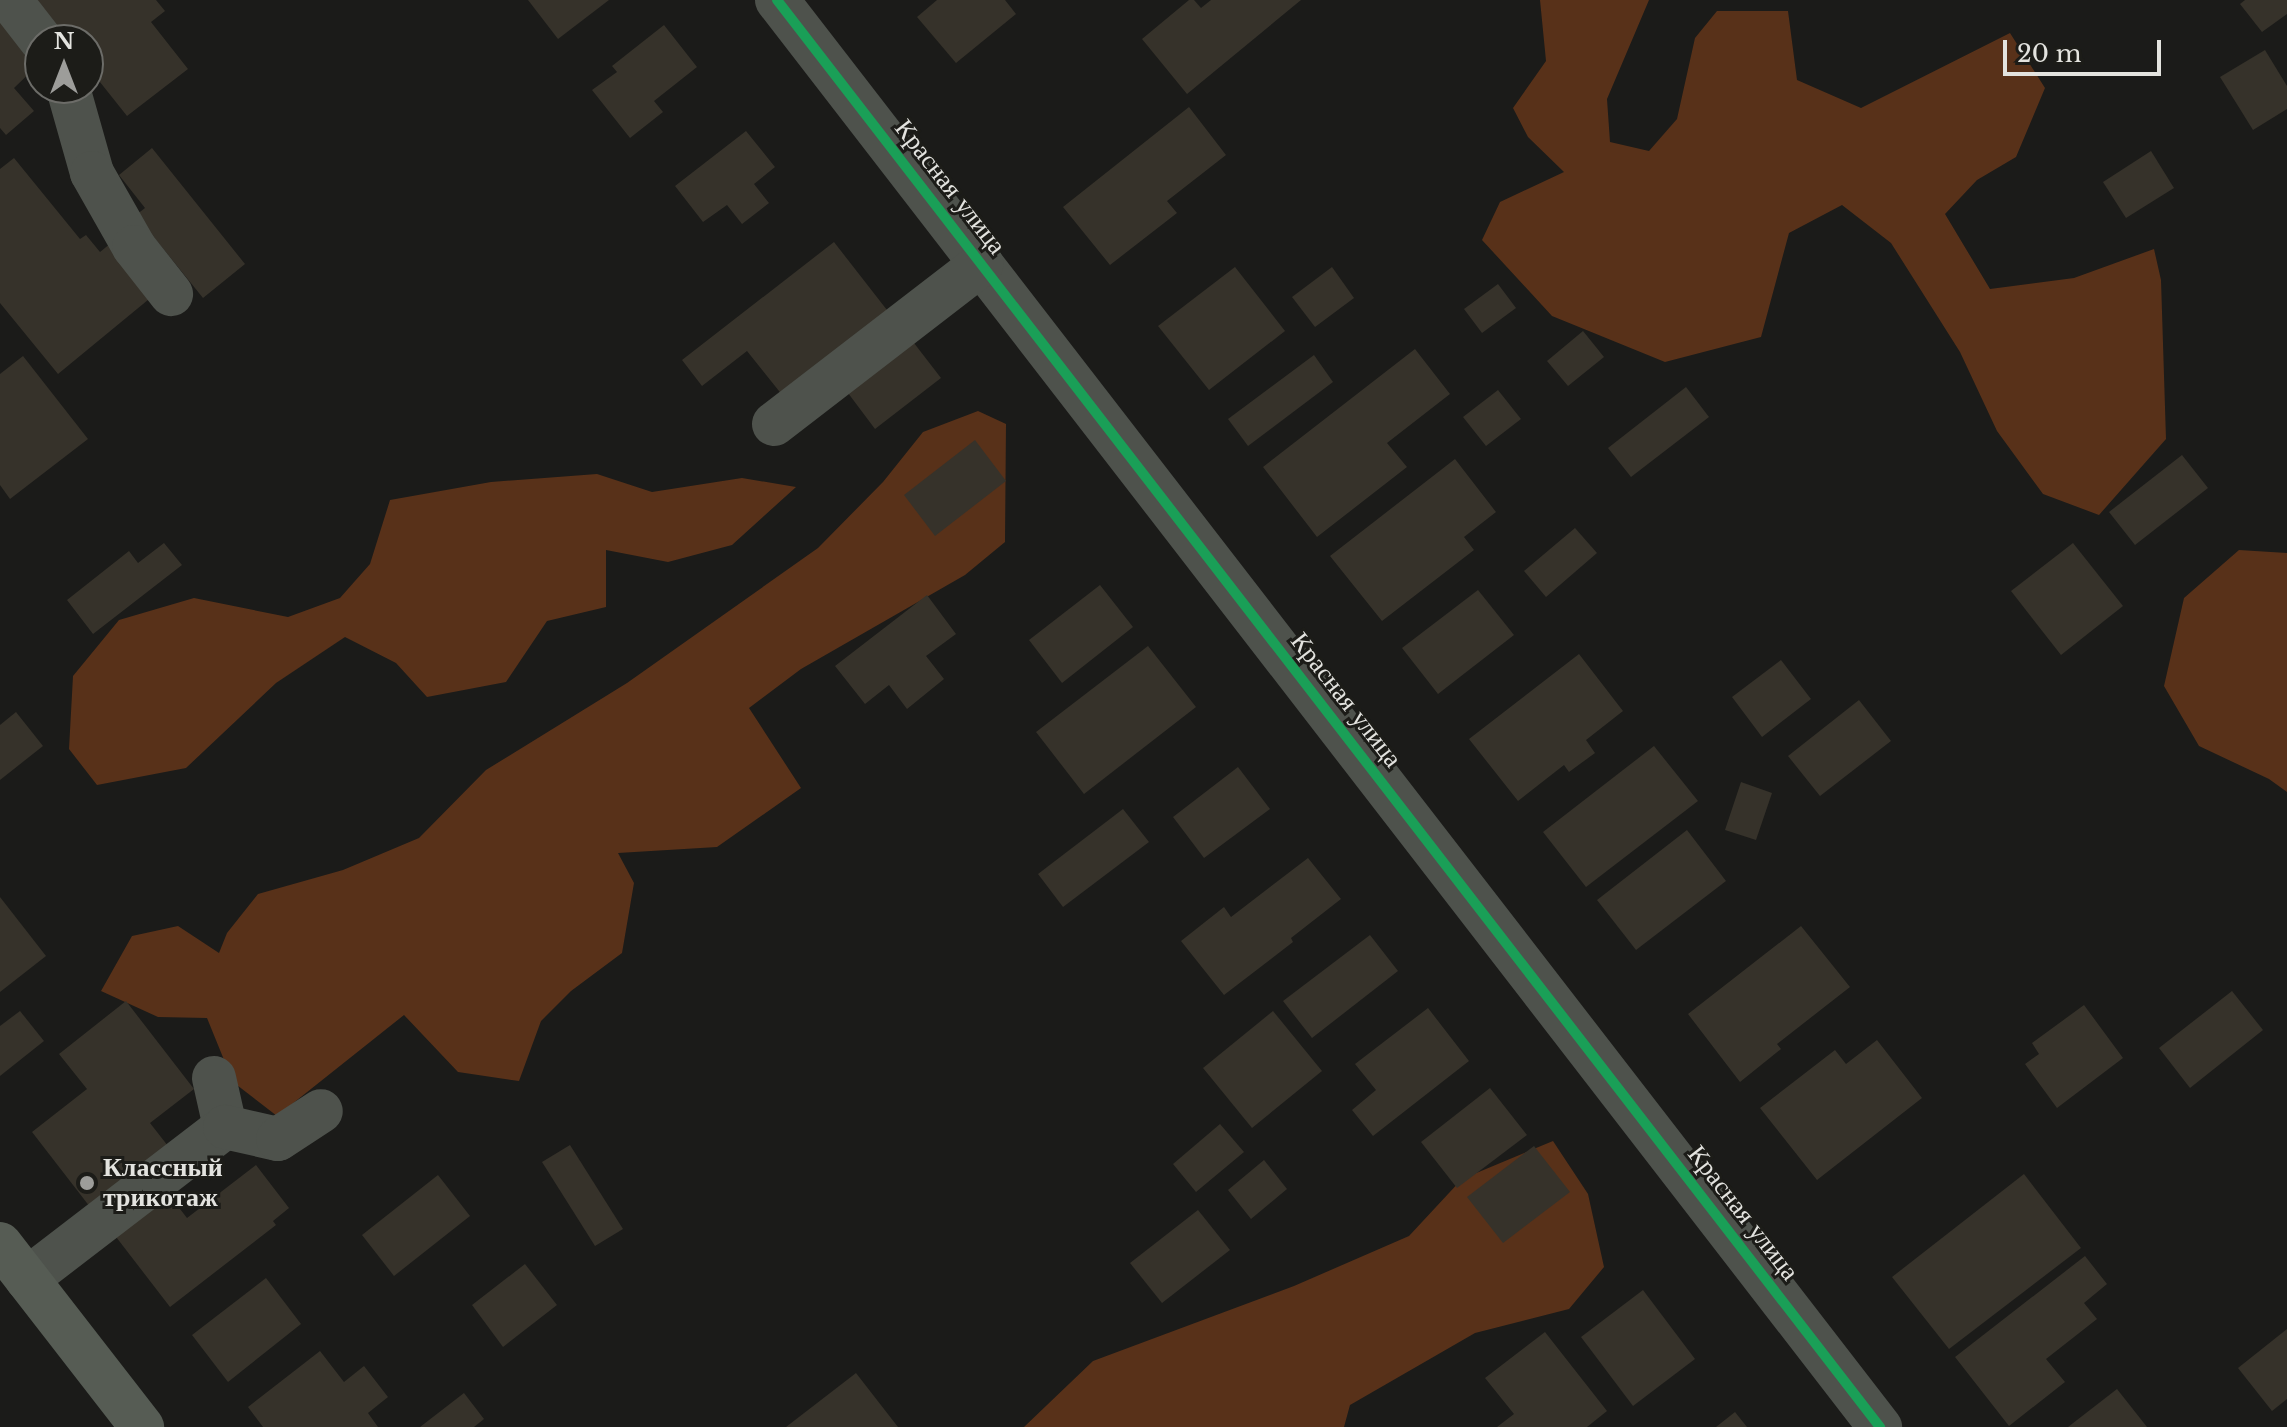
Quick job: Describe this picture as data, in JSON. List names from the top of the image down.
{
  "streets": {
    "street": ["Красная улица"]
  },
  "places": ["Классный трикотаж"],
  "scale_bar": "20 m",
  "north": "top"
}
